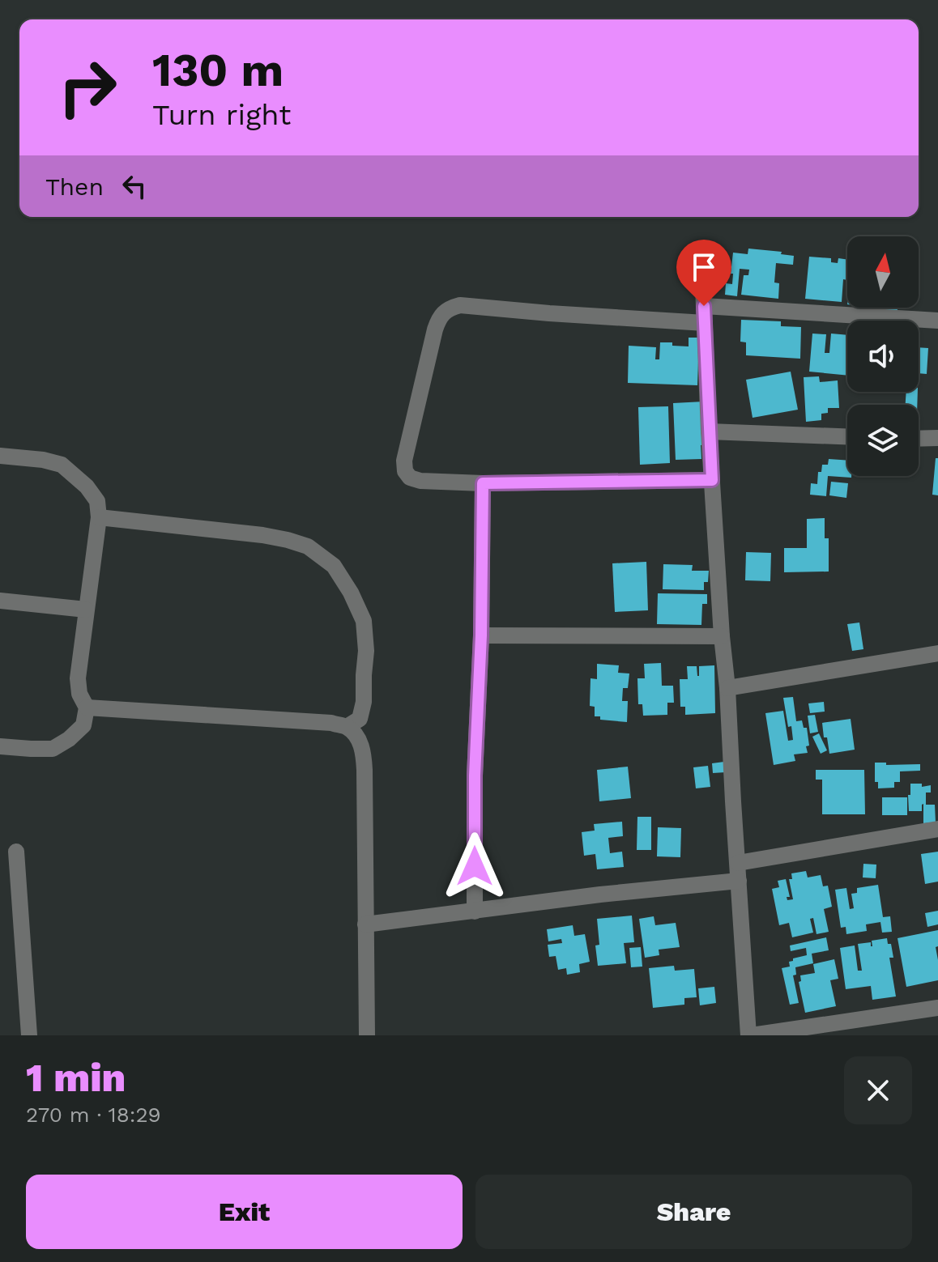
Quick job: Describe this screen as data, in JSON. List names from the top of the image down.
{
  "north": "top",
  "page": {
    "turn": ["130 m", "Turn right"],
    "then": "Then",
    "heading": ["1 min", "270 m · 18:29"],
    "buttons": ["Exit", "Share"]
  }
}
